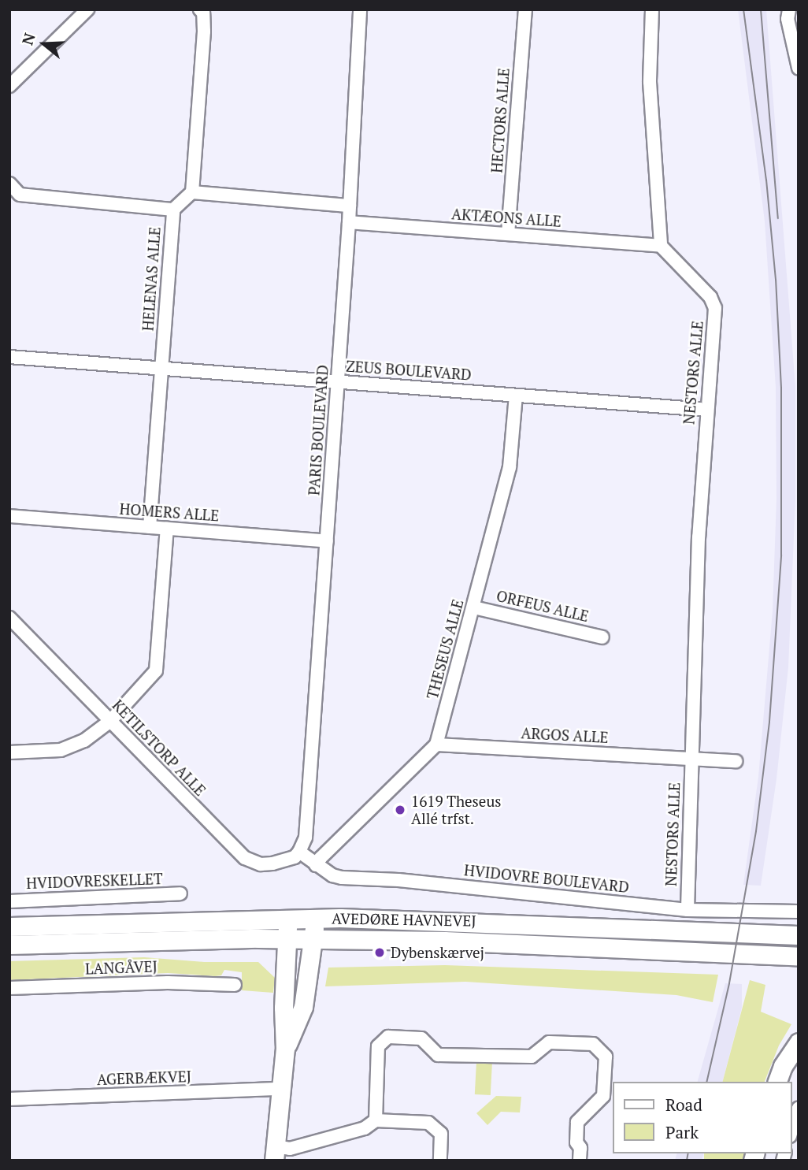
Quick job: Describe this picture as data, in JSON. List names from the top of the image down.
{
  "streets": {
    "street": [
      "HECTORS ALLE",
      "AKTÆONS ALLE",
      "HELENAS ALLE",
      "ZEUS BOULEVARD",
      "NESTORS ALLE",
      "PARIS BOULEVARD",
      "HOMERS ALLE",
      "ORFEUS ALLE",
      "THESEUS ALLE",
      "ARGOS ALLE",
      "KETILSTORP ALLE",
      "HVIDOVRE BOULEVARD",
      "HVIDOVRESKELLET",
      "AVEDØRE HAVNEVEJ",
      "LANGÅVEJ",
      "AGERBÆKVEJ"
    ]
  },
  "crossings": [
    ["HECTORS ALLE", "AKTÆONS ALLE"],
    ["AKTÆONS ALLE", "NESTORS ALLE"],
    ["AKTÆONS ALLE", "PARIS BOULEVARD"],
    ["HELENAS ALLE", "ZEUS BOULEVARD"],
    ["HELENAS ALLE", "HOMERS ALLE"],
    ["ZEUS BOULEVARD", "NESTORS ALLE"],
    ["ZEUS BOULEVARD", "PARIS BOULEVARD"],
    ["ZEUS BOULEVARD", "THESEUS ALLE"],
    ["NESTORS ALLE", "ARGOS ALLE"],
    ["NESTORS ALLE", "HVIDOVRE BOULEVARD"],
    ["PARIS BOULEVARD", "HOMERS ALLE"],
    ["PARIS BOULEVARD", "KETILSTORP ALLE"],
    ["PARIS BOULEVARD", "HVIDOVRE BOULEVARD"],
    ["ORFEUS ALLE", "THESEUS ALLE"],
    ["THESEUS ALLE", "ARGOS ALLE"],
    ["KETILSTORP ALLE", "HVIDOVRE BOULEVARD"]
  ],
  "places": ["1619 Theseus Allé trfst.", "Dybenskærvej"],
  "legend": ["Road", "Park"],
  "north": "left"
}
